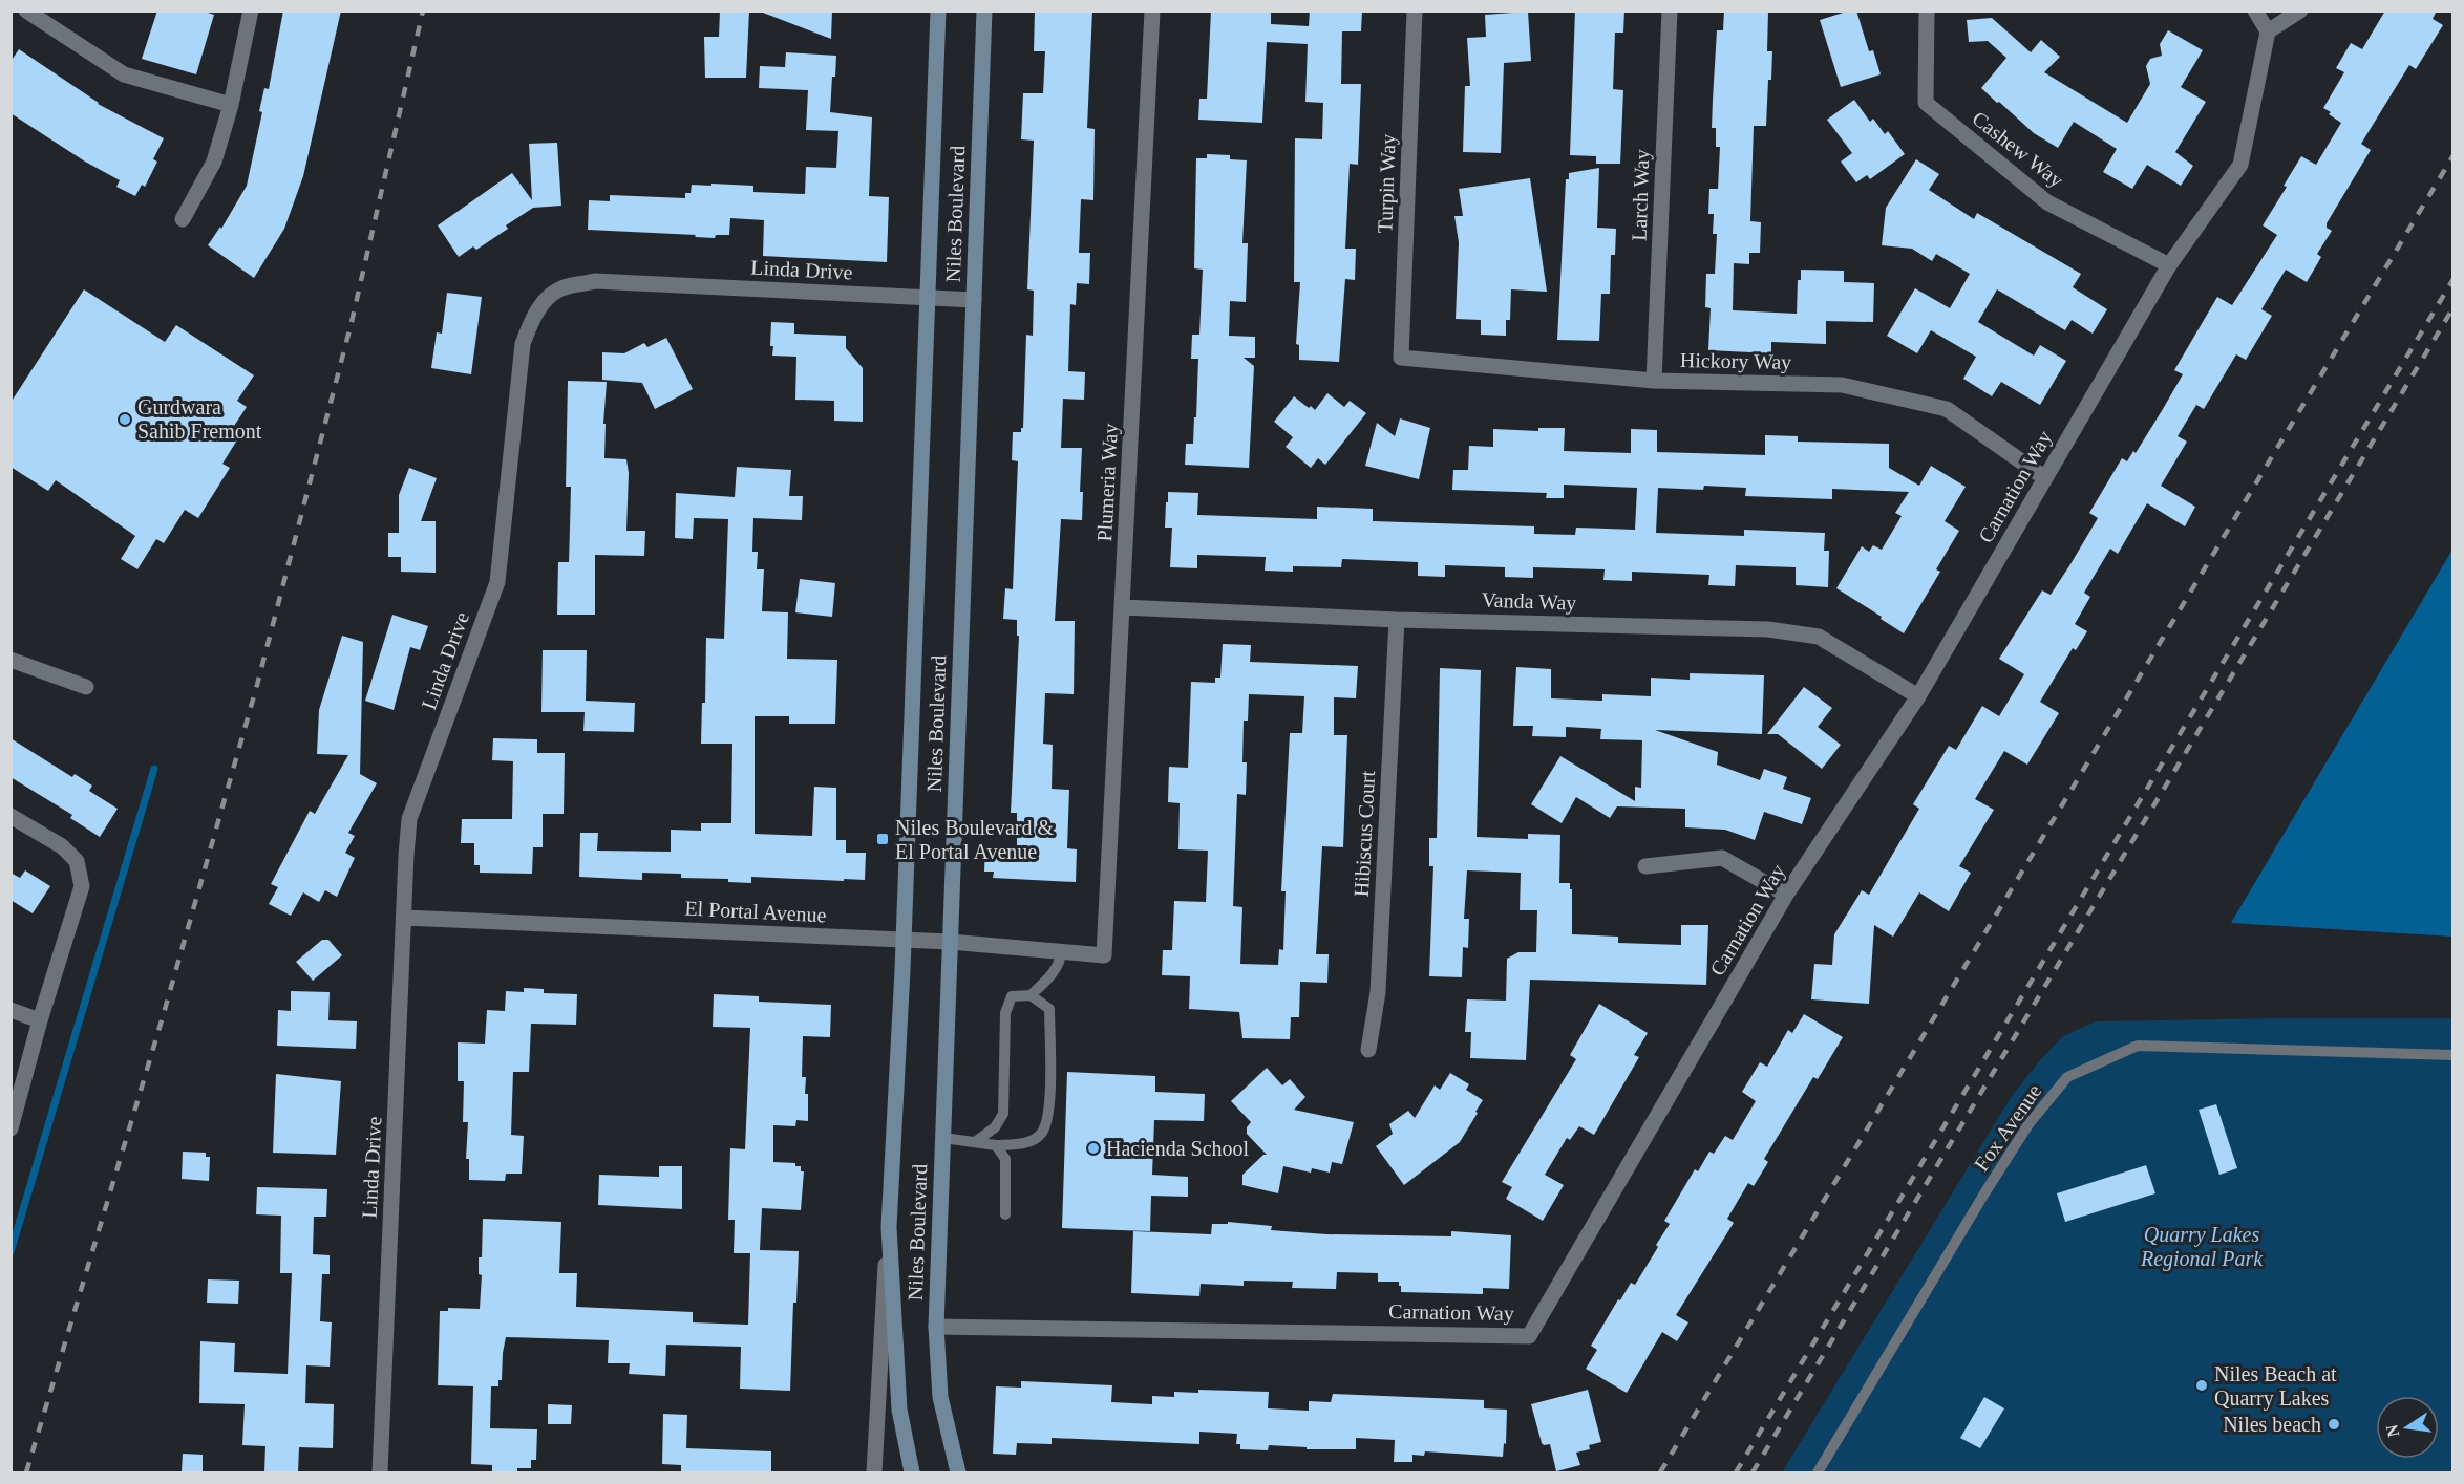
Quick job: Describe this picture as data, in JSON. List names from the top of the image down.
{
  "streets": {
    "main road": ["Niles Boulevard"],
    "street": [
      "Cashew Way",
      "Turpin Way",
      "Larch Way",
      "Linda Drive",
      "Hickory Way",
      "Plumeria Way",
      "Carnation Way",
      "Vanda Way",
      "Hibiscus Court",
      "El Portal Avenue"
    ],
    "lane": ["Fox Avenue"]
  },
  "crossings": [
    ["Cashew Way", "Carnation Way"],
    ["Turpin Way", "Hickory Way"],
    ["Larch Way", "Hickory Way"],
    ["Niles Boulevard", "Linda Drive"],
    ["Niles Boulevard", "Carnation Way"],
    ["Niles Boulevard", "El Portal Avenue"],
    ["Linda Drive", "El Portal Avenue"],
    ["Hickory Way", "Carnation Way"],
    ["Plumeria Way", "Vanda Way"],
    ["Plumeria Way", "El Portal Avenue"],
    ["Carnation Way", "Vanda Way"],
    ["Vanda Way", "Hibiscus Court"]
  ],
  "parks": ["Quarry Lakes Regional Park"],
  "places": {
    "other": [
      "Gurdwara Sahib Fremont",
      "Hacienda School",
      "Niles Beach at Quarry Lakes",
      "Niles beach"
    ],
    "transit": ["Niles Boulevard & El Portal Avenue"]
  },
  "north": "left"
}
